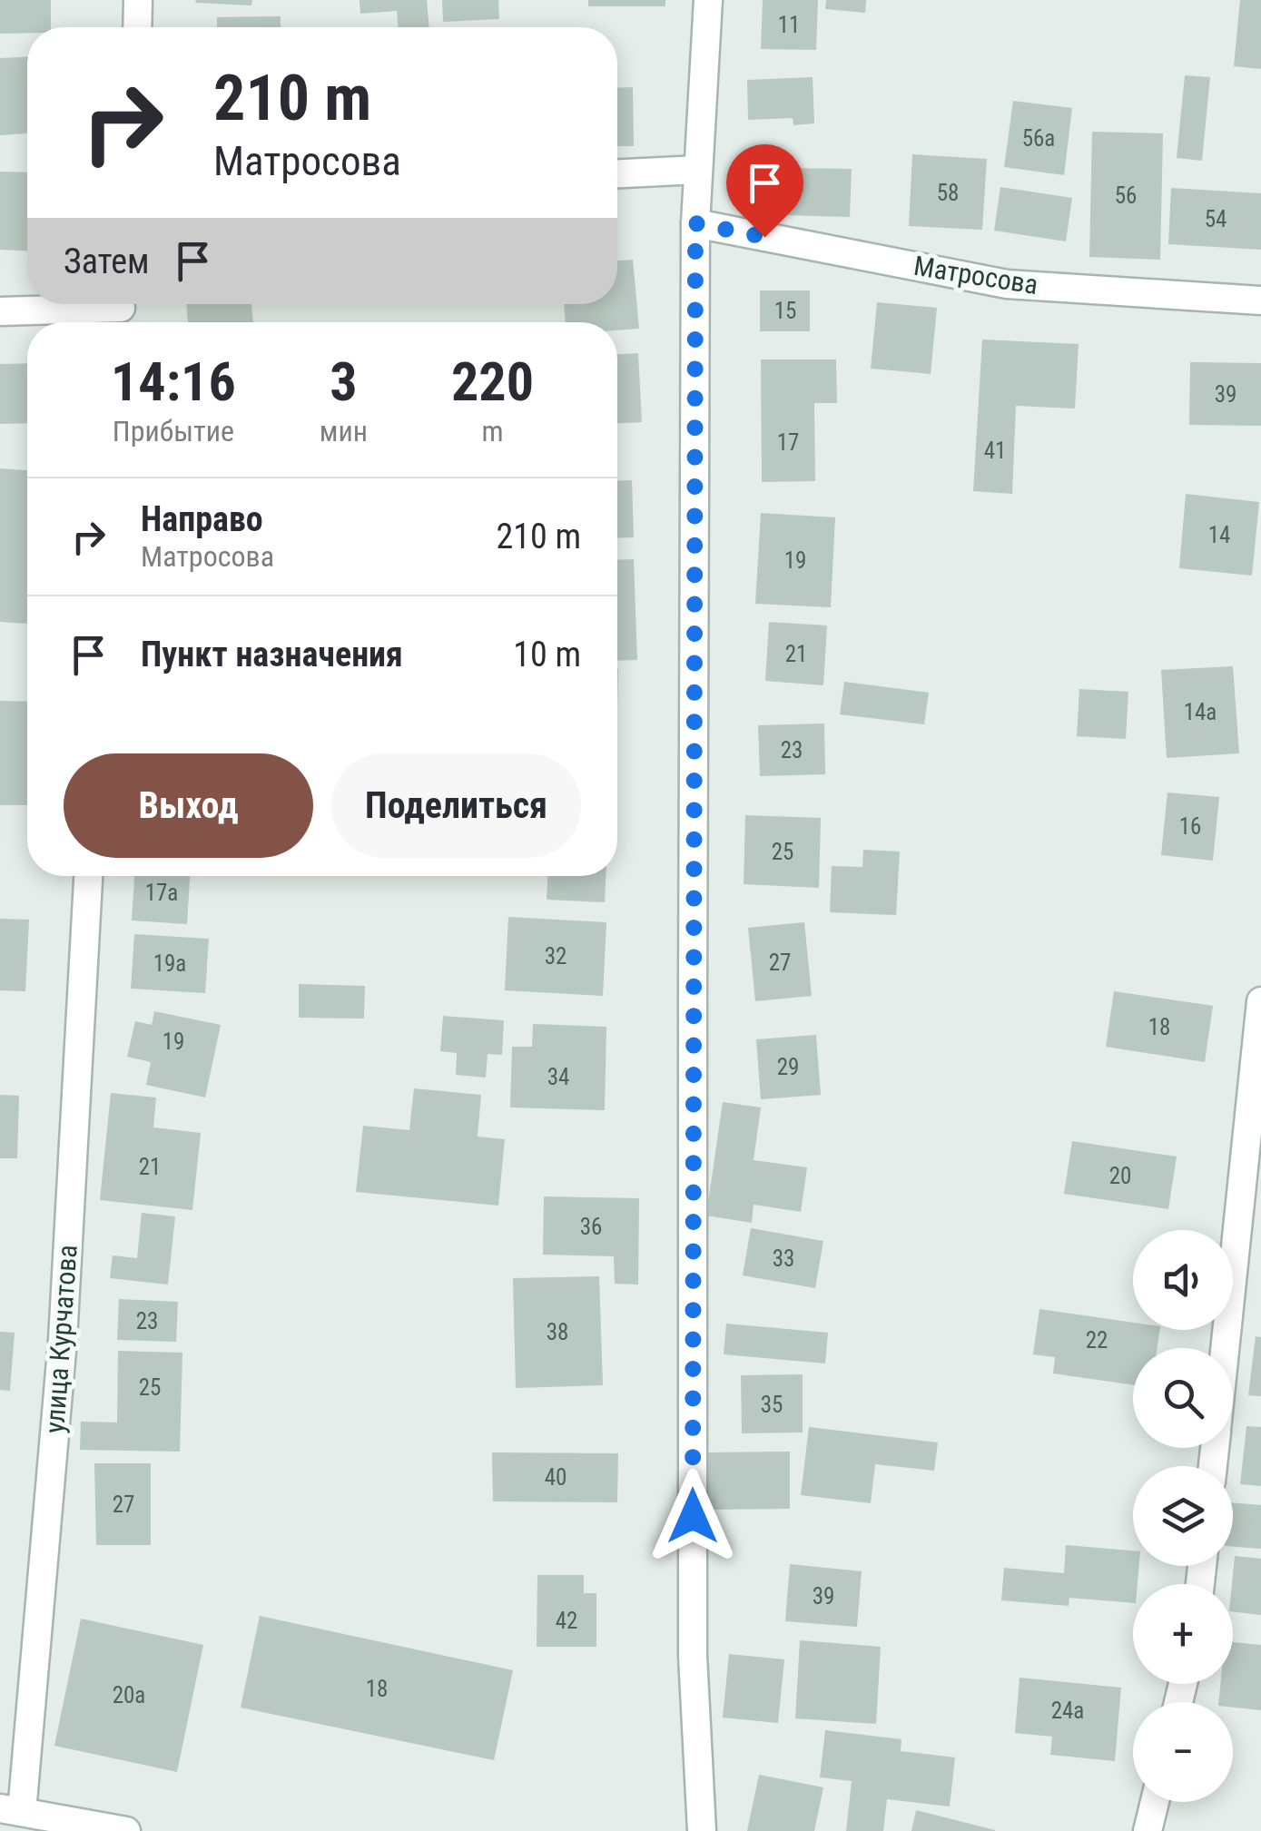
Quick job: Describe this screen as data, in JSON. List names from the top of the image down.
{
  "streets": {
    "street": ["Матросова", "улица Курчатова"]
  },
  "house_numbers": [
    "11",
    "56а",
    "58",
    "56",
    "54",
    "15",
    "39",
    "17",
    "41",
    "14",
    "19",
    "21",
    "14а",
    "23",
    "16",
    "25",
    "17а",
    "32",
    "27",
    "19а",
    "18",
    "19",
    "29",
    "34",
    "21",
    "20",
    "36",
    "33",
    "23",
    "38",
    "22",
    "25",
    "35",
    "40",
    "27",
    "39",
    "42",
    "18",
    "20а",
    "24а"
  ],
  "page": {
    "turn": ["210 m", "Матросова"],
    "then": "Затем",
    "eta": [
      "14:16",
      "Прибытие",
      "3",
      "мин",
      "220",
      "m"
    ],
    "list": [
      {
        "name": "Направо",
        "note": "Матросова",
        "value": "210 m"
      },
      {
        "name": "Пункт назначения",
        "value": "10 m"
      }
    ],
    "buttons": ["Выход", "Поделиться"],
    "map_buttons": ["+", "−"]
  }
}
